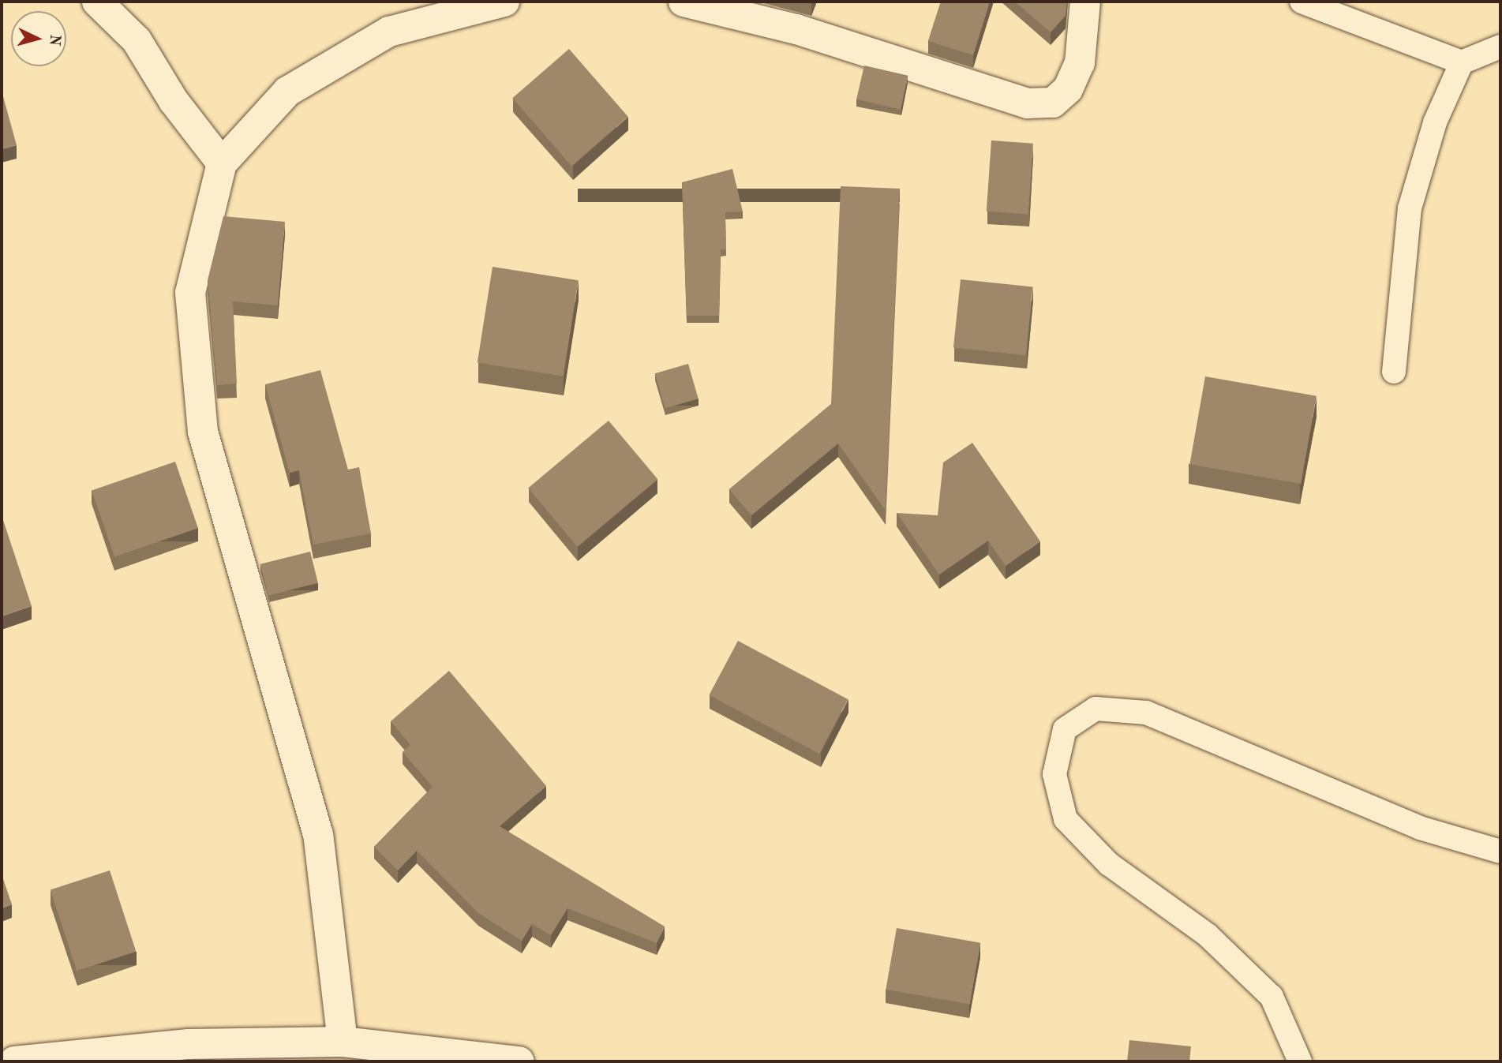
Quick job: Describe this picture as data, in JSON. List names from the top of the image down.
{
  "north": "right"
}
